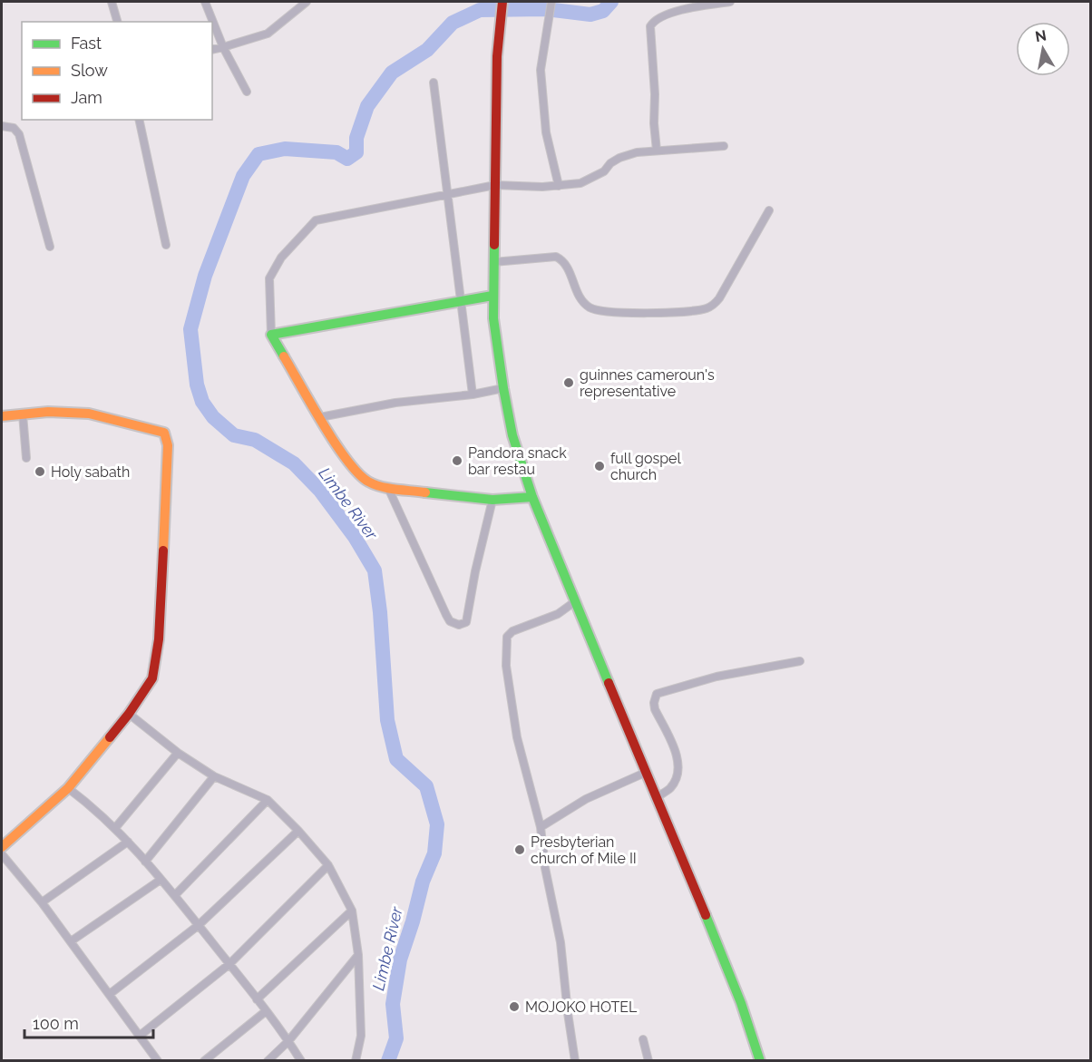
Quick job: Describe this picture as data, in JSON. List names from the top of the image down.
{
  "water": ["Limbe River"],
  "places": [
    "guinnes cameroun's representative",
    "Pandora snack bar restau",
    "full gospel church",
    "Holy sabath",
    "Presbyterian church of Mile II",
    "MOJOKO HOTEL"
  ],
  "legend": ["Fast", "Slow", "Jam"],
  "scale_bar": "100 m",
  "north": "top"
}
